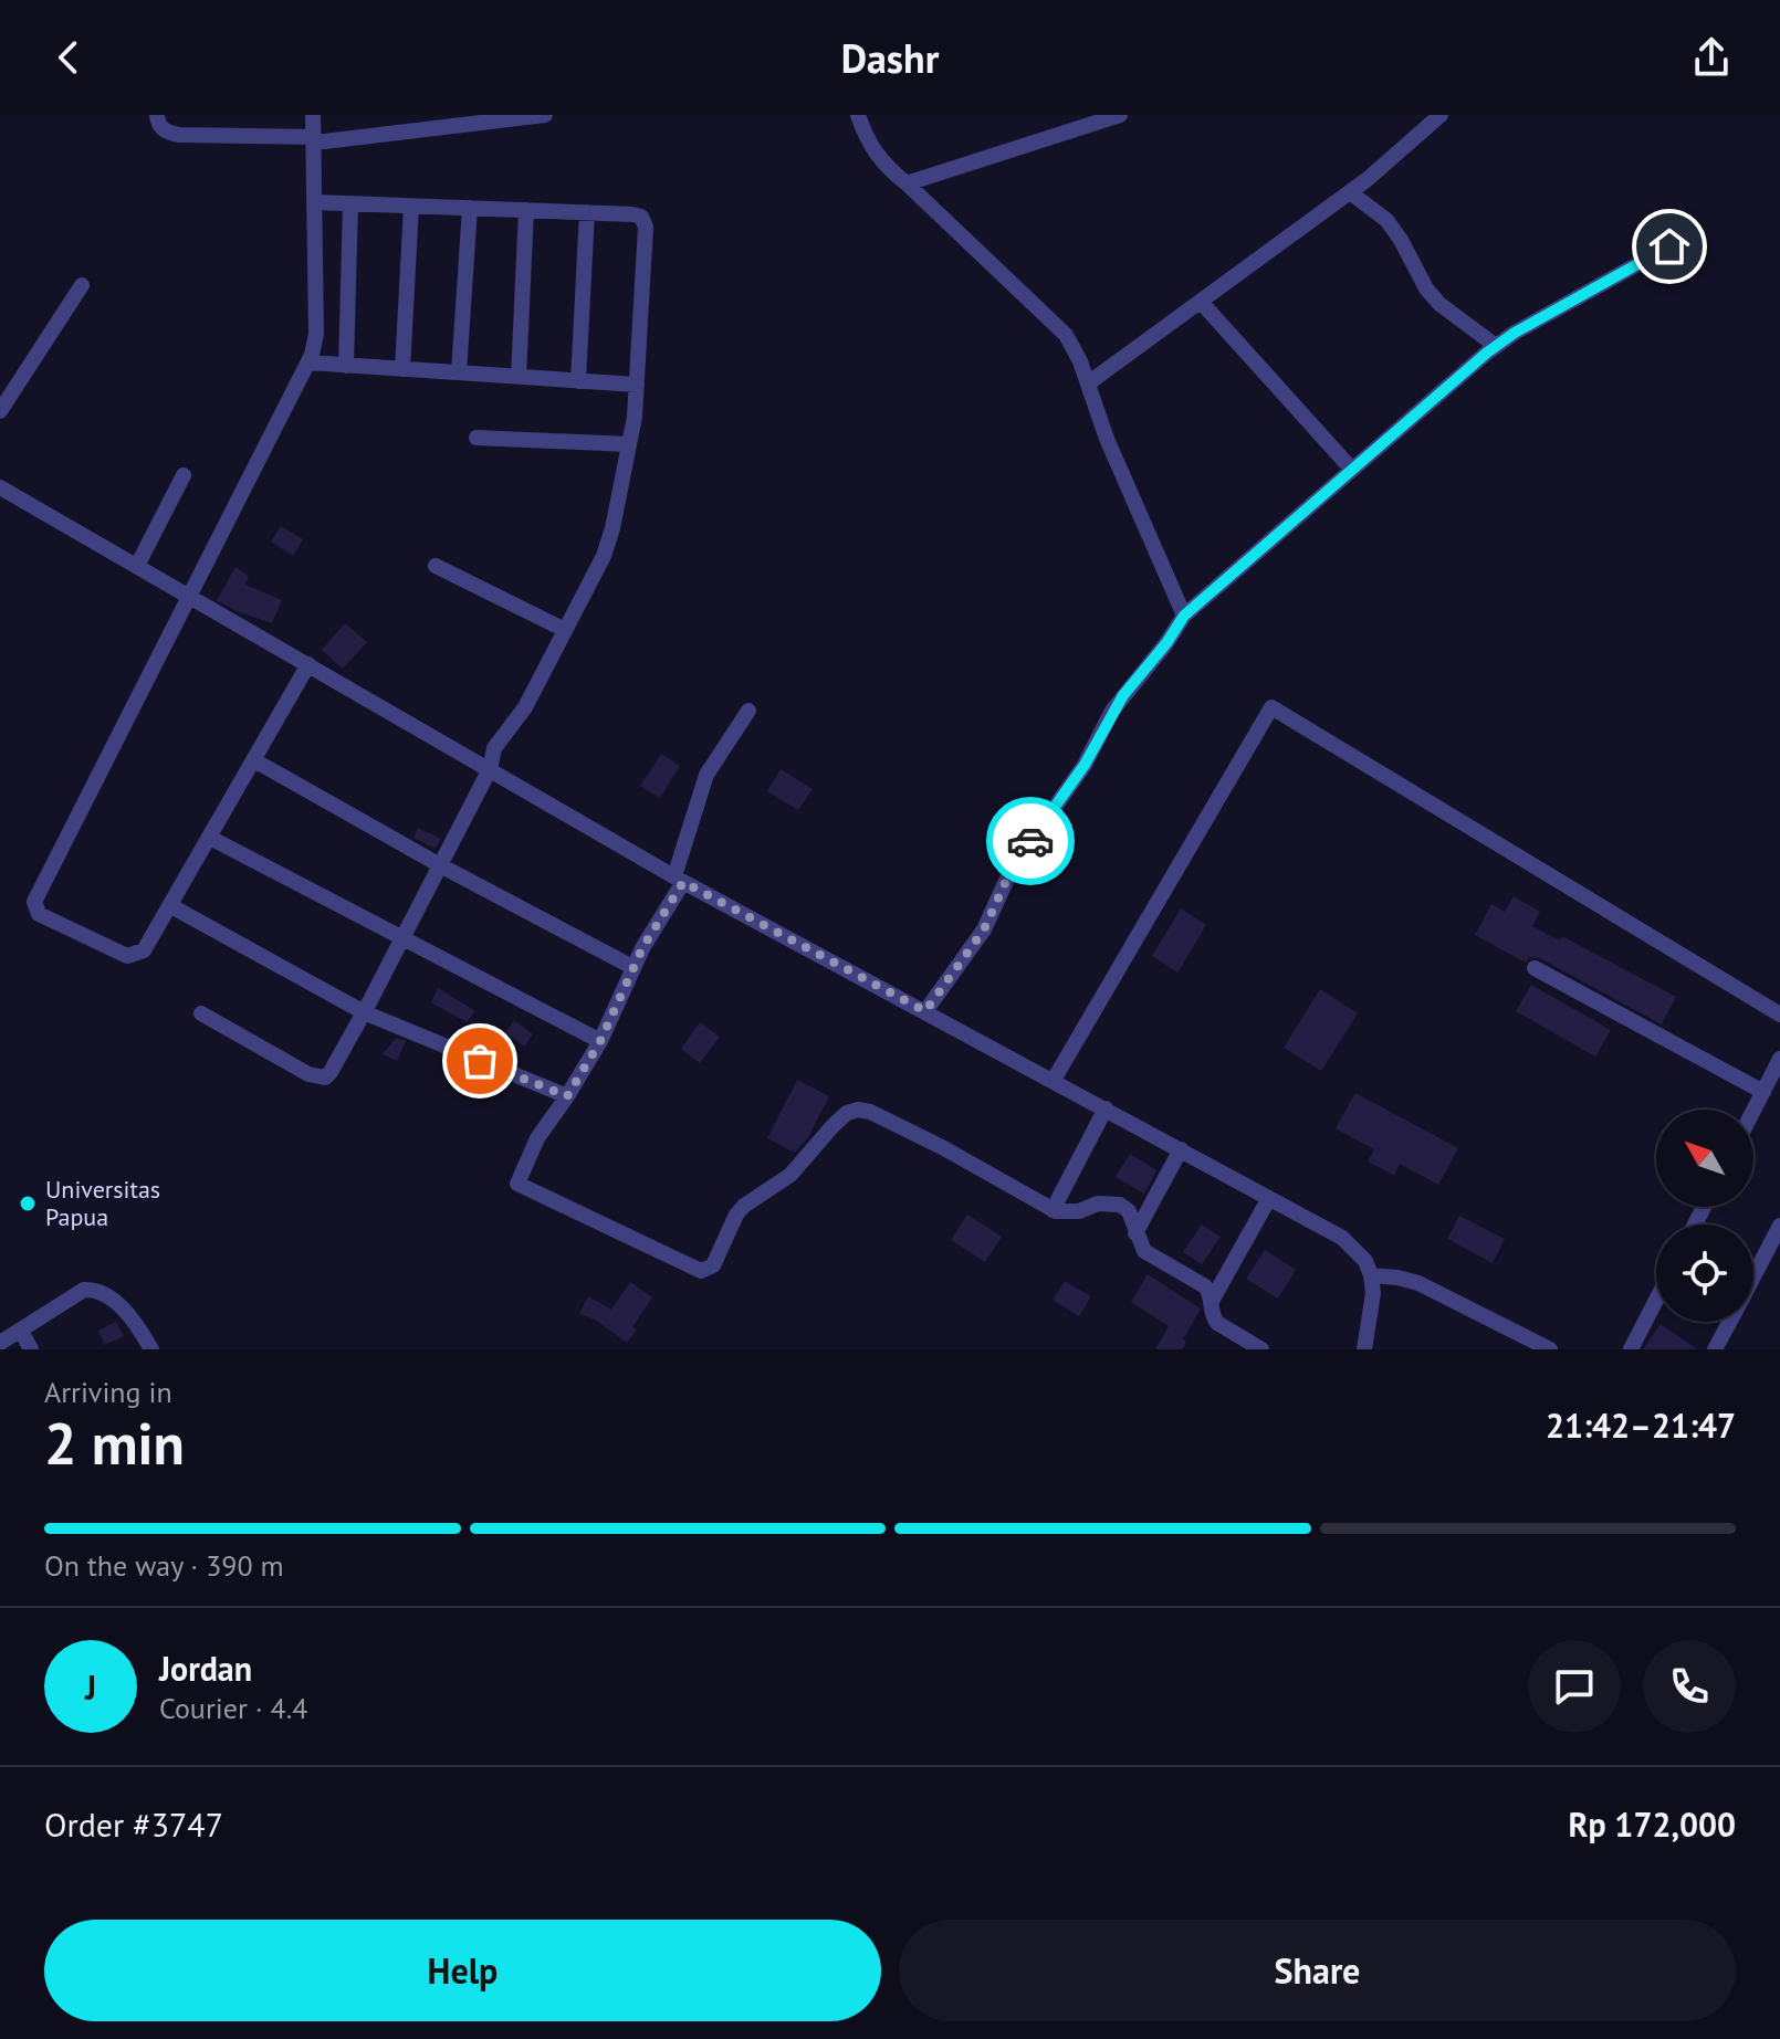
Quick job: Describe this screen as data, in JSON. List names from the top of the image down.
{
  "places": ["Universitas Papua"],
  "north": "top left",
  "page": {
    "header": "Dashr",
    "heading": ["2 min", "Arriving in", "21:42–21:47"],
    "panel": [
      "Jordan",
      "Courier · 4.4",
      "Order #3747",
      "Rp 172,000"
    ],
    "bar": "On the way · 390 m",
    "round": "J",
    "buttons": ["Help", "Share"]
  }
}
